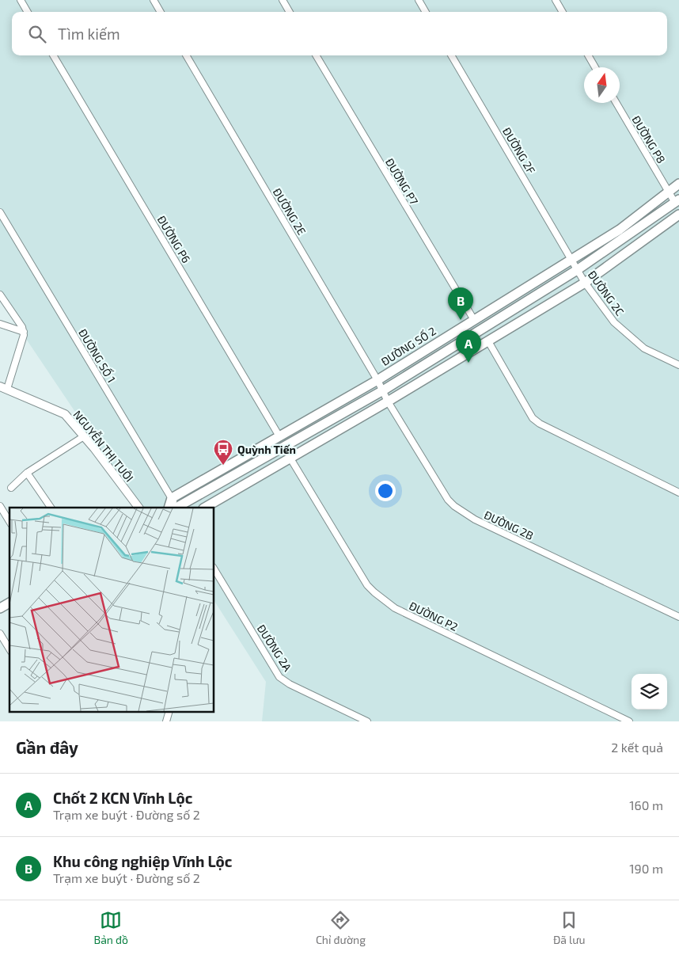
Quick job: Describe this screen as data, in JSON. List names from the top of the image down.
{
  "streets": {
    "main road": ["ĐƯỜNG SỐ 2"],
    "street": [
      "ĐƯỜNG P8",
      "ĐƯỜNG 2F",
      "ĐƯỜNG P7",
      "ĐƯỜNG 2E",
      "ĐƯỜNG P6",
      "ĐƯỜNG 2C",
      "ĐƯỜNG SỐ 1",
      "NGUYỄN THỊ TUÔI",
      "ĐƯỜNG 2B",
      "ĐƯỜNG P2",
      "ĐƯỜNG 2A"
    ]
  },
  "crossings": [
    ["ĐƯỜNG P8", "ĐƯỜNG SỐ 2"],
    ["ĐƯỜNG 2F", "ĐƯỜNG 2C"],
    ["ĐƯỜNG 2F", "ĐƯỜNG SỐ 2"],
    ["ĐƯỜNG P7", "ĐƯỜNG SỐ 2"],
    ["ĐƯỜNG 2E", "ĐƯỜNG SỐ 2"],
    ["ĐƯỜNG 2E", "ĐƯỜNG 2B"],
    ["ĐƯỜNG P6", "ĐƯỜNG SỐ 2"],
    ["ĐƯỜNG SỐ 2", "ĐƯỜNG SỐ 1"]
  ],
  "places": {
    "bus stop": ["Quỳnh Tiến"]
  },
  "north": "top",
  "page": {
    "search": "Tìm kiếm",
    "pins": ["B", "A"],
    "heading": ["Gần đây", "2 kết quả"],
    "list": [
      {
        "mark": "A",
        "name": "Chốt 2 KCN Vĩnh Lộc",
        "note": "Trạm xe buýt · Đường số 2",
        "value": "160 m"
      },
      {
        "mark": "B",
        "name": "Khu công nghiệp Vĩnh Lộc",
        "note": "Trạm xe buýt · Đường số 2",
        "value": "190 m"
      }
    ],
    "nav": ["Bản đồ", "Chỉ đường", "Đã lưu"]
  }
}
